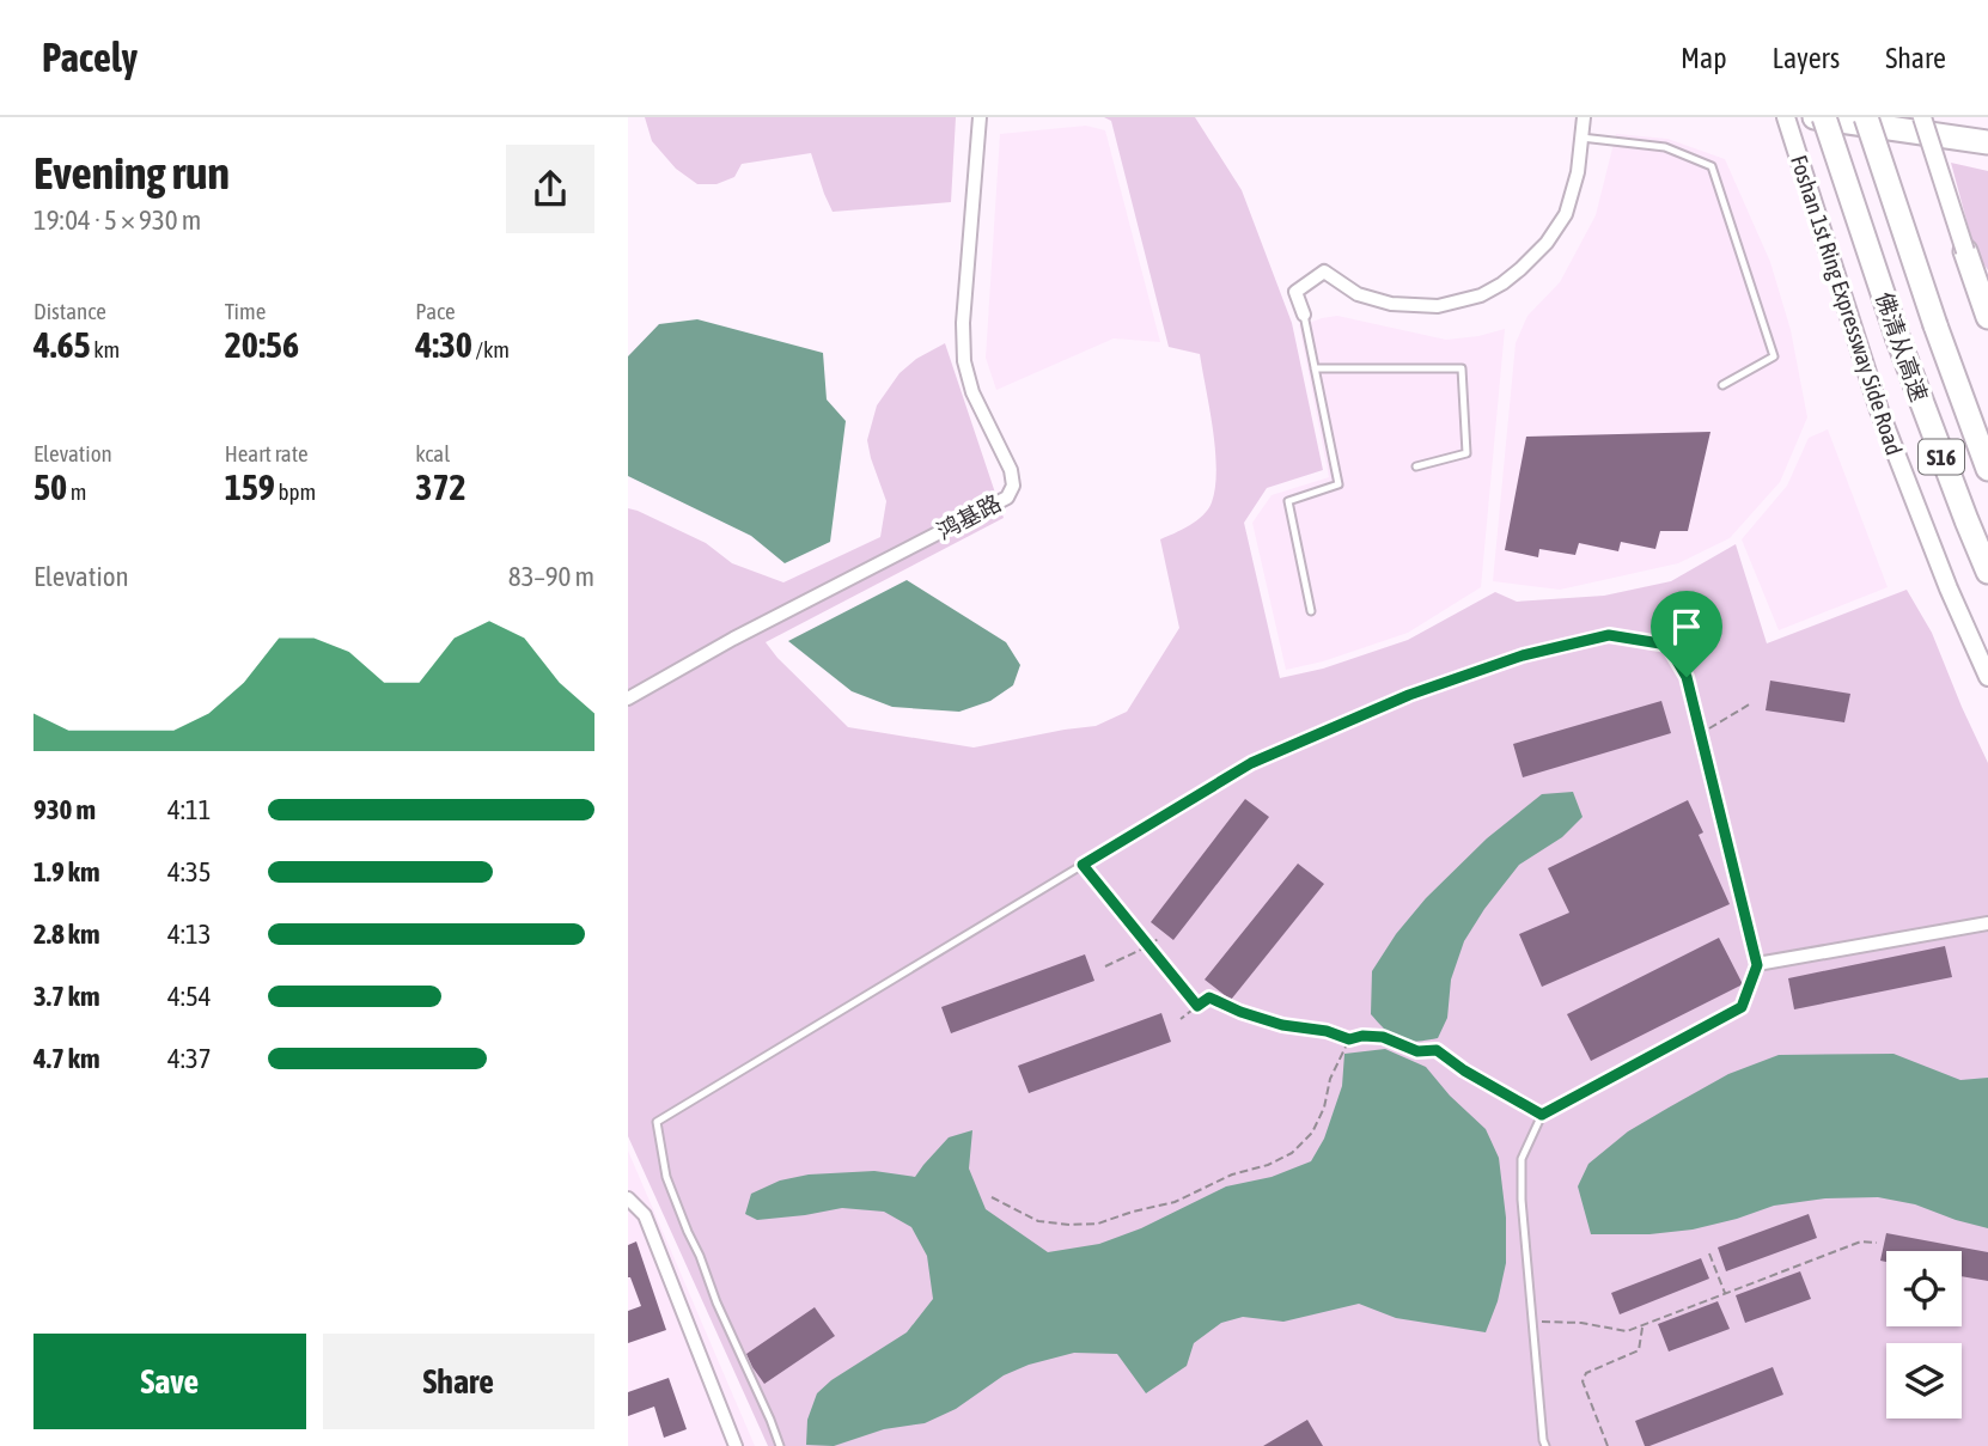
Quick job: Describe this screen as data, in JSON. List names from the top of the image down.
{
  "streets": {
    "highway": ["佛清从高速", "S16"],
    "main road": ["Foshan 1st Ring Expressway Side Road"],
    "street": ["鸿基路"]
  },
  "page": {
    "header": "Pacely",
    "nav": ["Map", "Layers", "Share"],
    "heading": ["Evening run", "19:04 · 5 × 930 m"],
    "stats": [
      ["Distance", "4.65 km"],
      ["Time", "20:56"],
      ["Pace", "4:30 /km"],
      ["Elevation", "50 m"],
      ["Heart rate", "159 bpm"],
      ["kcal", "372"]
    ],
    "chart": ["Elevation", "83–90 m"],
    "list": [
      {
        "name": "930 m",
        "note": "4:11"
      },
      {
        "name": "1.9 km",
        "note": "4:35"
      },
      {
        "name": "2.8 km",
        "note": "4:13"
      },
      {
        "name": "3.7 km",
        "note": "4:54"
      },
      {
        "name": "4.7 km",
        "note": "4:37"
      }
    ],
    "buttons": ["Save", "Share"]
  }
}
